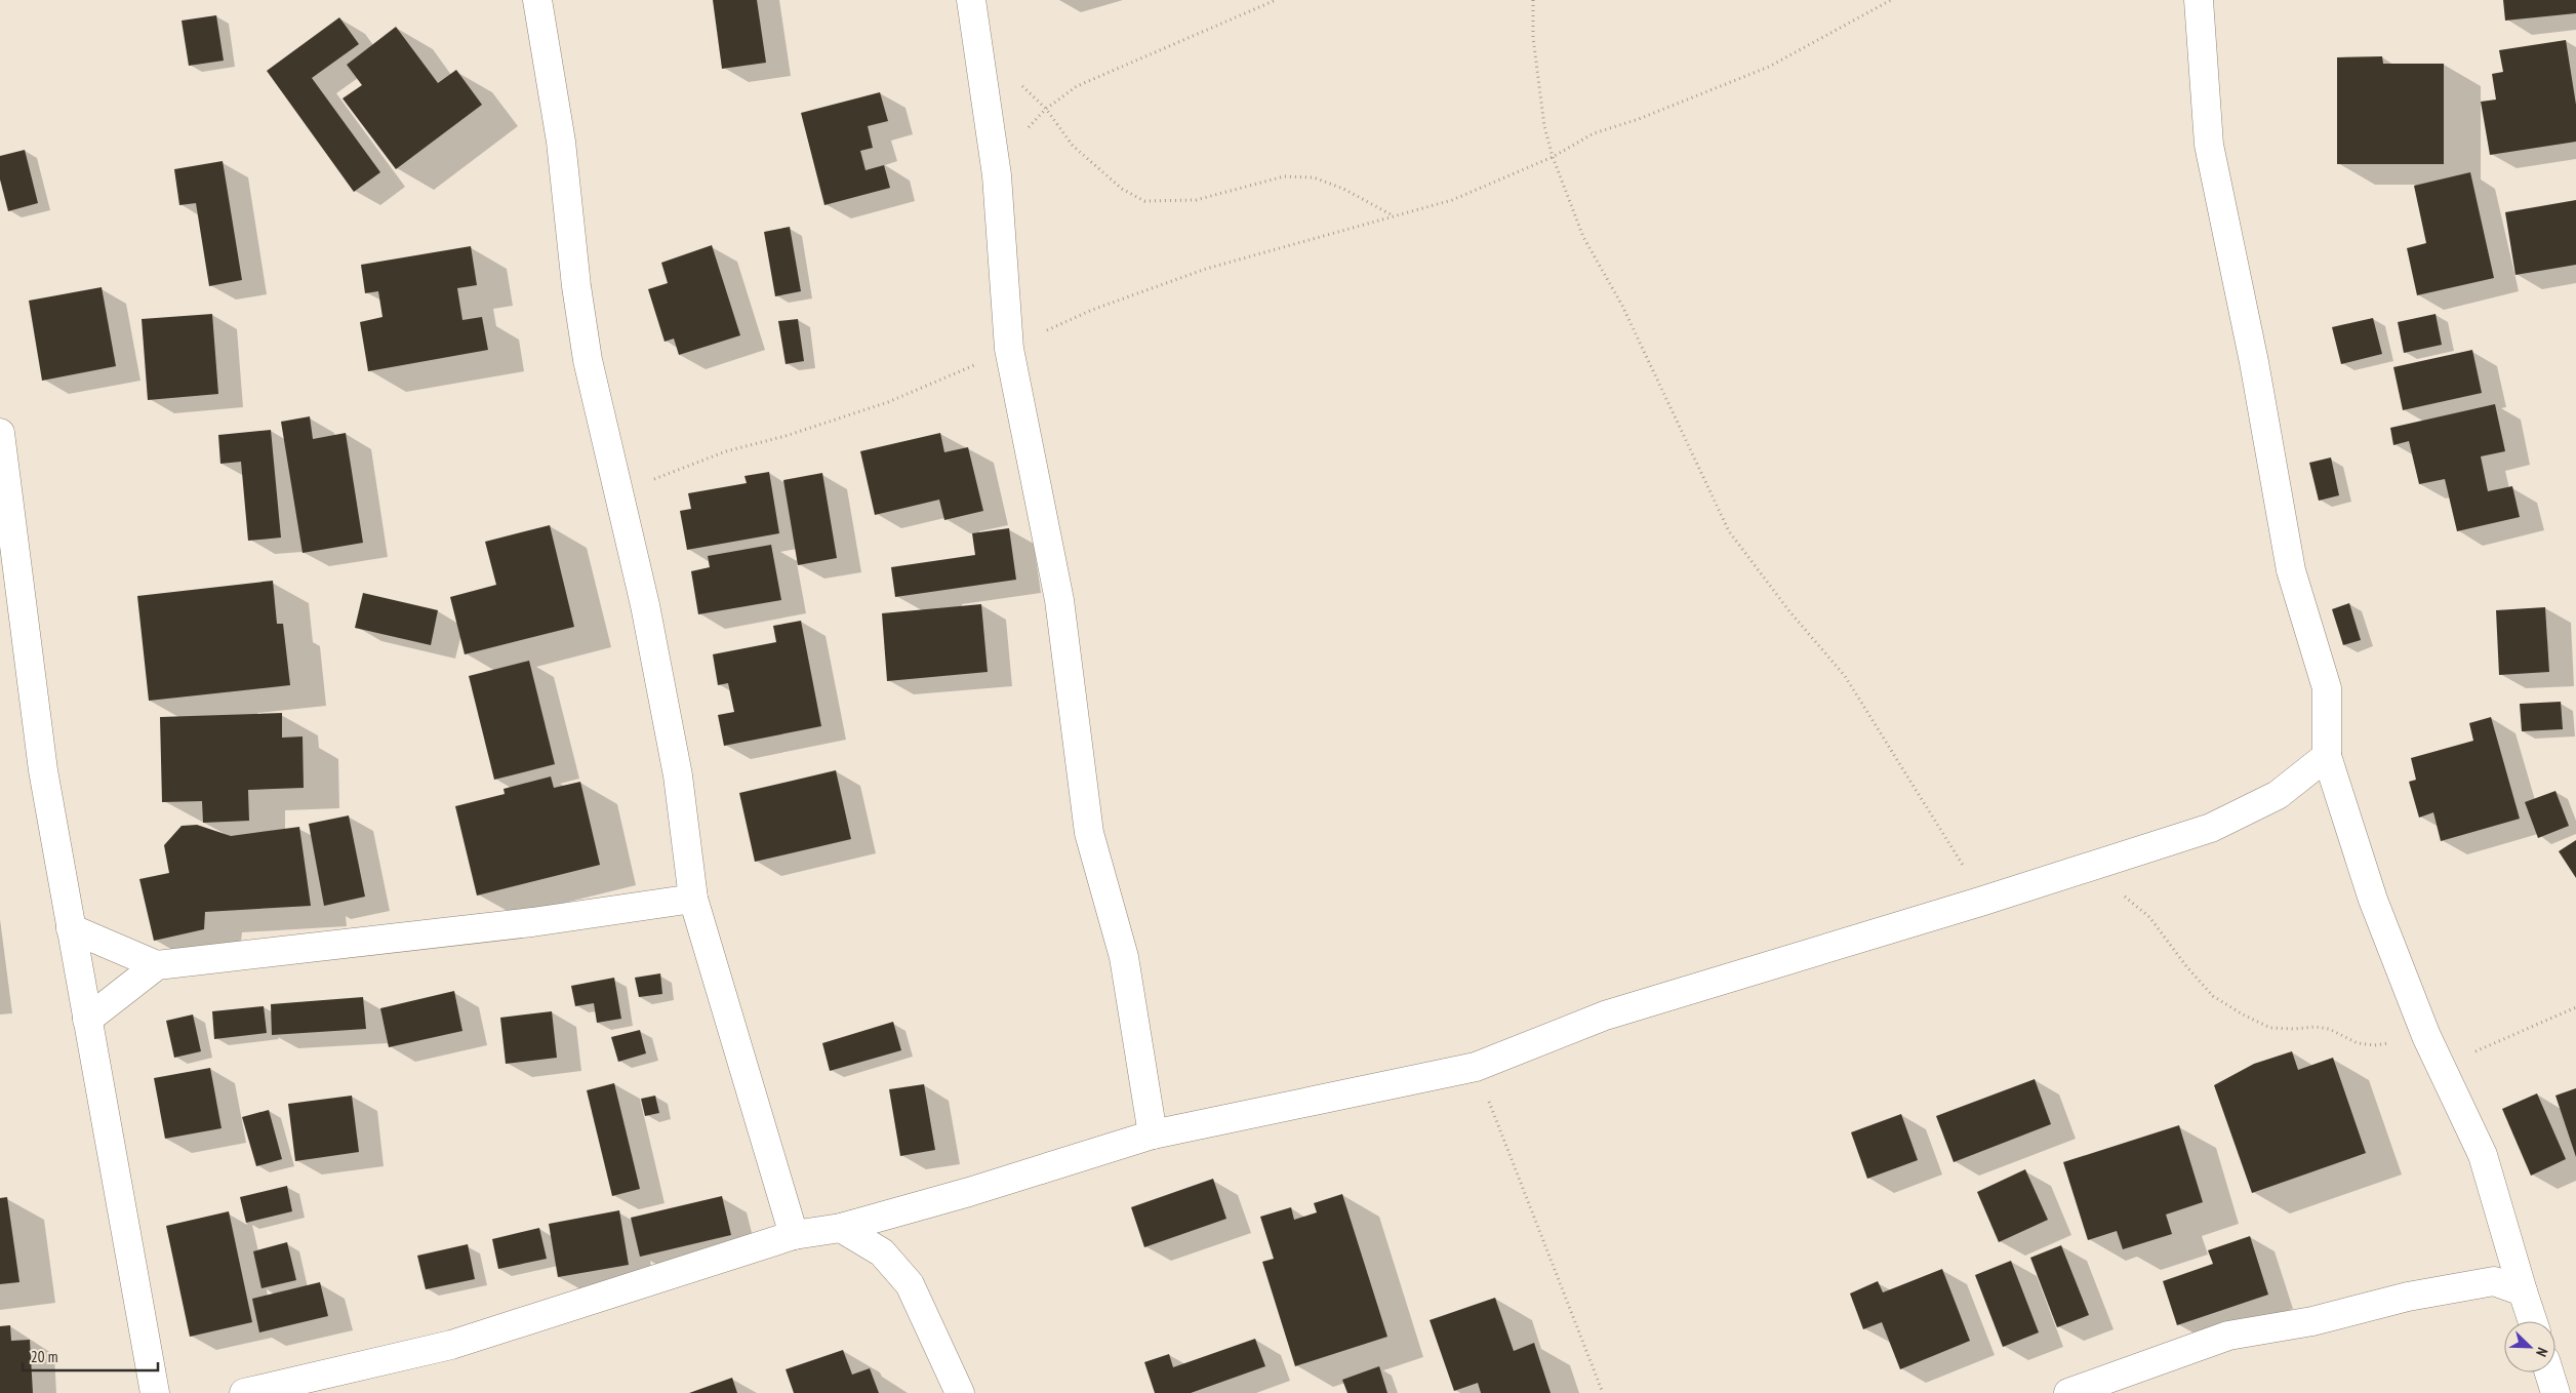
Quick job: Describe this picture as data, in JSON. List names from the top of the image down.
{
  "scale_bar": "20 m",
  "north": "bottom right"
}
